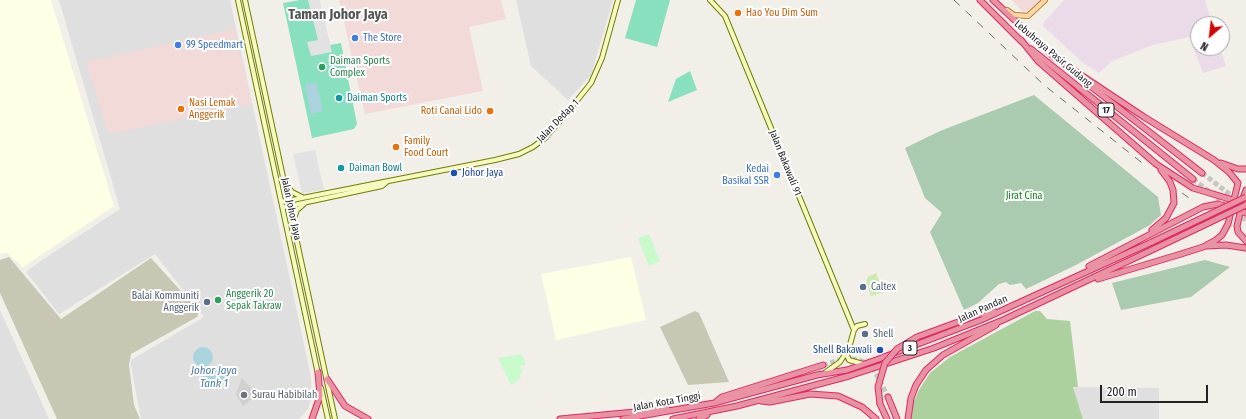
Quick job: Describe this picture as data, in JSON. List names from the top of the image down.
{
  "streets": {
    "highway": [
      "Lebuhraya Pasir Gudang",
      "17",
      "Jalan Pandan",
      "3",
      "Jalan Kota Tinggi"
    ],
    "main road": ["Jalan Dedap 1", "Jalan Bakawali 91", "Jalan Johor Jaya"]
  },
  "crossings": [
    ["Jalan Dedap 1", "Jalan Johor Jaya"],
    ["Jalan Pandan", "Jalan Kota Tinggi"]
  ],
  "districts": ["Taman Johor Jaya"],
  "water": ["Johor Jaya Tank 1"],
  "parks": ["Jirat Cina"],
  "places": [
    "Hao You Dim Sum",
    "The Store",
    "99 Speedmart",
    "Daiman Sports Complex",
    "Daiman Sports",
    "Nasi Lemak Anggerik",
    "Roti Canai Lido",
    "Family Food Court",
    "Daiman Bowl",
    "Johor Jaya",
    "Kedai Basikal SSR",
    "Caltex",
    "Anggerik 20 Sepak Takraw",
    "Balai Kommuniti Anggerik",
    "Shell",
    "Shell Bakawali",
    "Surau Habibilah"
  ],
  "scale_bar": "200 m",
  "north": "bottom left"
}
